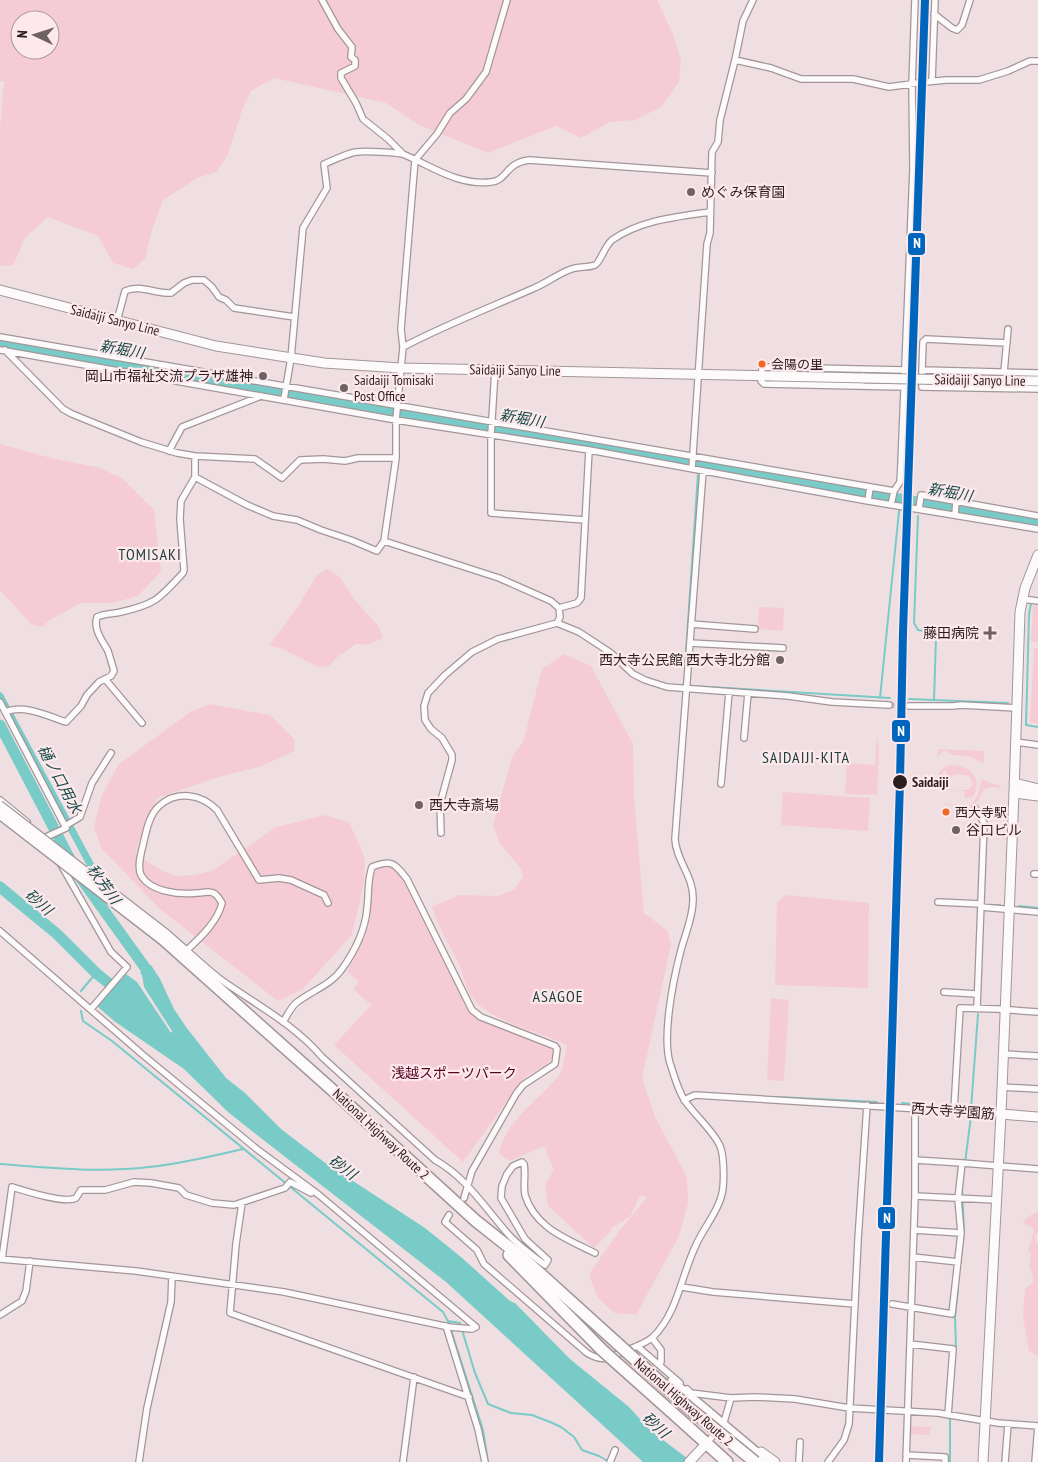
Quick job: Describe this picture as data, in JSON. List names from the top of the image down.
{
  "streets": {
    "highway": ["National Highway Route 2"],
    "main road": ["Saidaiji Sanyo Line", "西大寺学園筋"]
  },
  "districts": ["TOMISAKI", "SAIDAIJI-KITA", "ASAGOE"],
  "water": [
    "新堀川",
    "樋ノ口用水",
    "秋芳川",
    "砂川"
  ],
  "parks": ["浅越スポーツパーク"],
  "places": {
    "other": [
      "めぐみ保育園",
      "会陽の里",
      "岡山市福祉交流プラザ雄神",
      "Saidaiji Tomisaki Post Office",
      "西大寺公民館 西大寺北分館",
      "Saidaiji",
      "西大寺斎場",
      "西大寺駅",
      "谷口ビル"
    ],
    "health": ["藤田病院"]
  },
  "lines": ["transit line N"],
  "north": "left"
}
